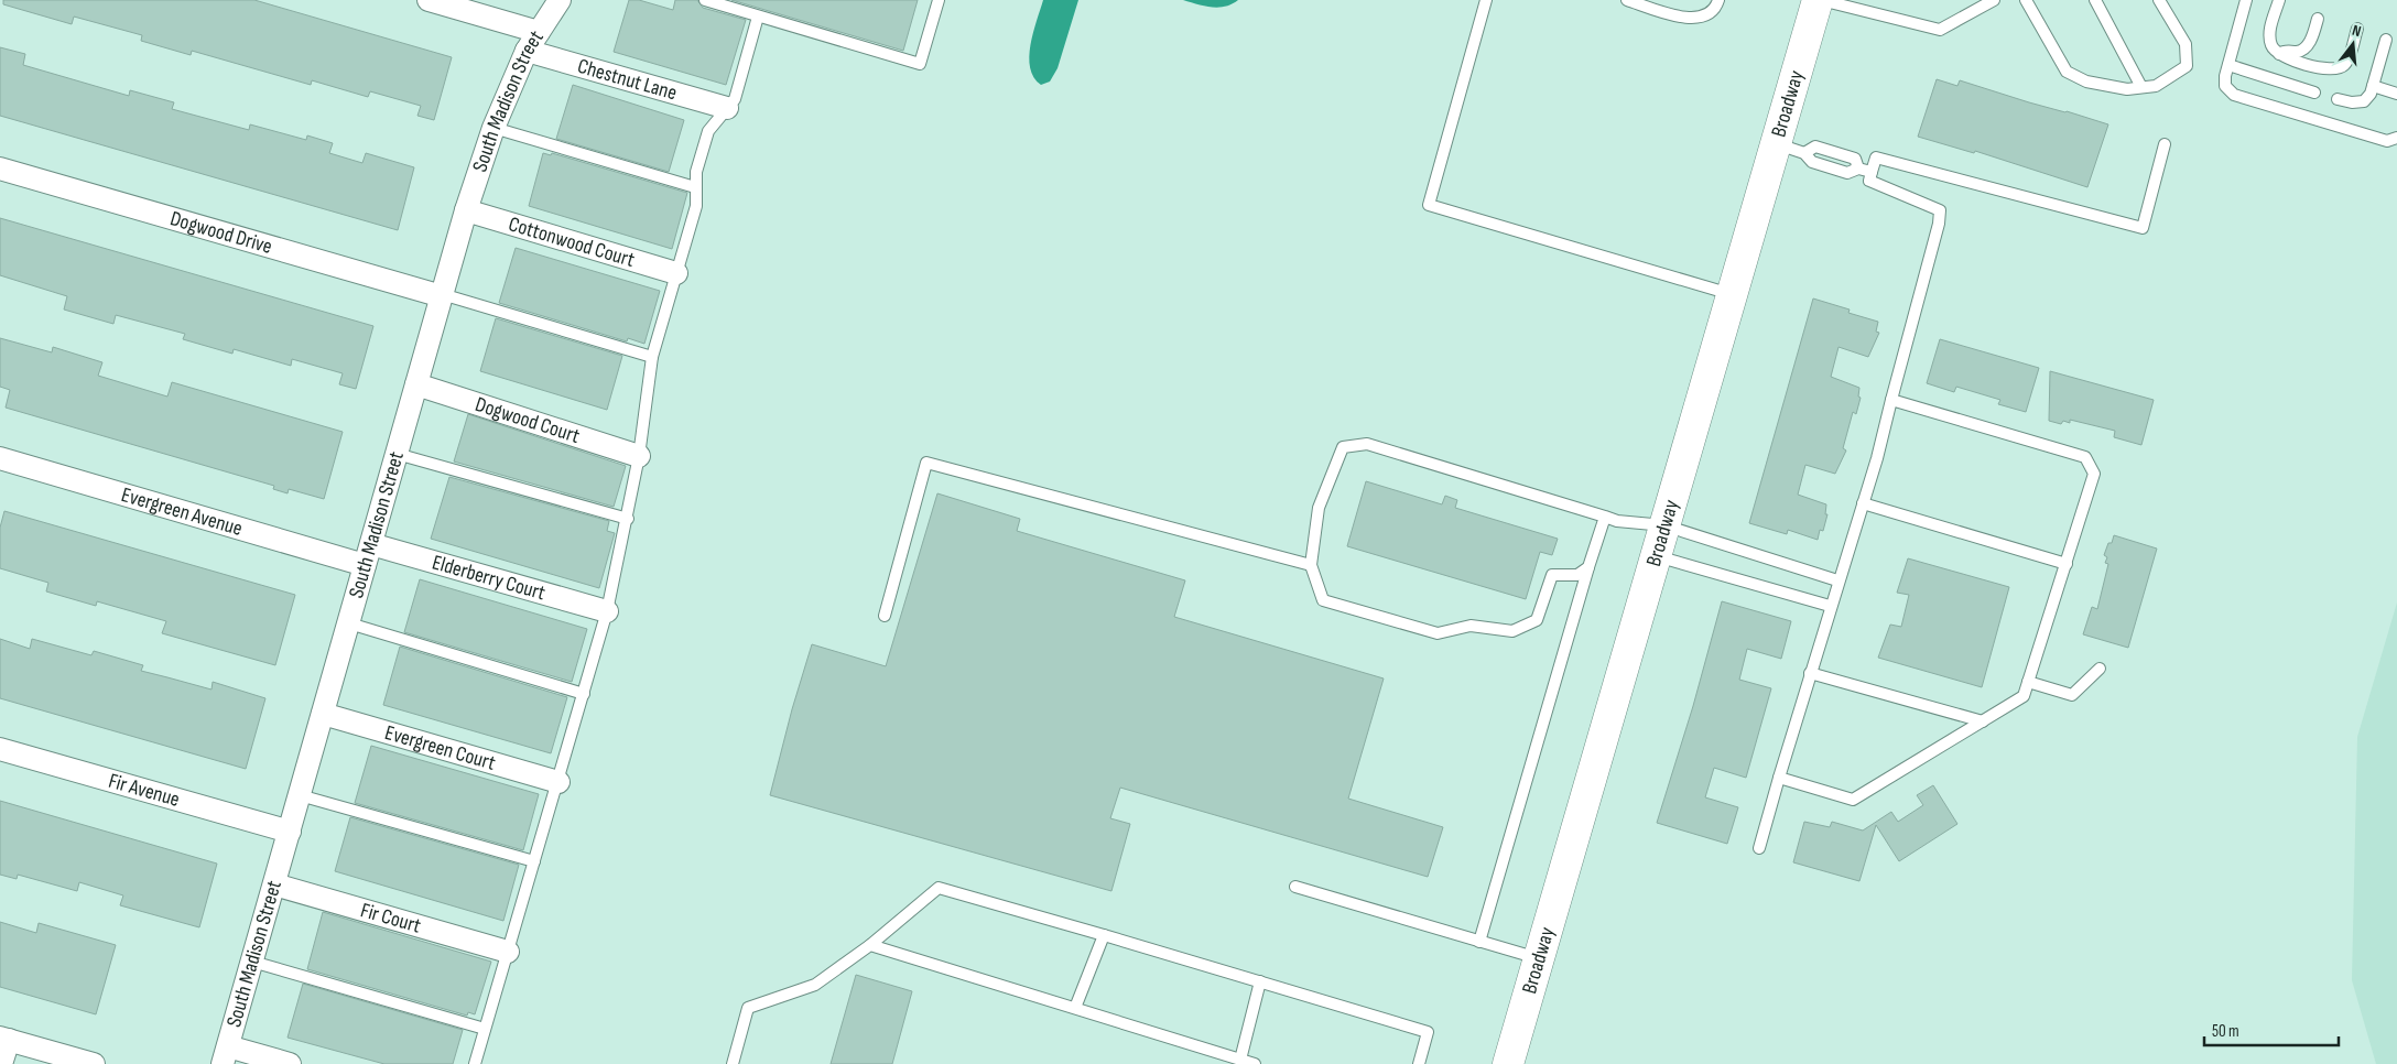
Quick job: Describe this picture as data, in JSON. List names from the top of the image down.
{
  "streets": {
    "main road": ["Broadway"],
    "street": [
      "Chestnut Lane",
      "South Madison Street",
      "Dogwood Drive",
      "Cottonwood Court",
      "Dogwood Court",
      "Evergreen Avenue",
      "Elderberry Court",
      "Evergreen Court",
      "Fir Avenue",
      "Fir Court"
    ]
  },
  "crossings": [
    ["Chestnut Lane", "South Madison Street"],
    ["South Madison Street", "Dogwood Drive"],
    ["South Madison Street", "Cottonwood Court"],
    ["South Madison Street", "Dogwood Court"],
    ["South Madison Street", "Evergreen Avenue"],
    ["South Madison Street", "Elderberry Court"],
    ["South Madison Street", "Evergreen Court"],
    ["South Madison Street", "Fir Avenue"],
    ["South Madison Street", "Fir Court"]
  ],
  "scale_bar": "50 m",
  "north": "top"
}
